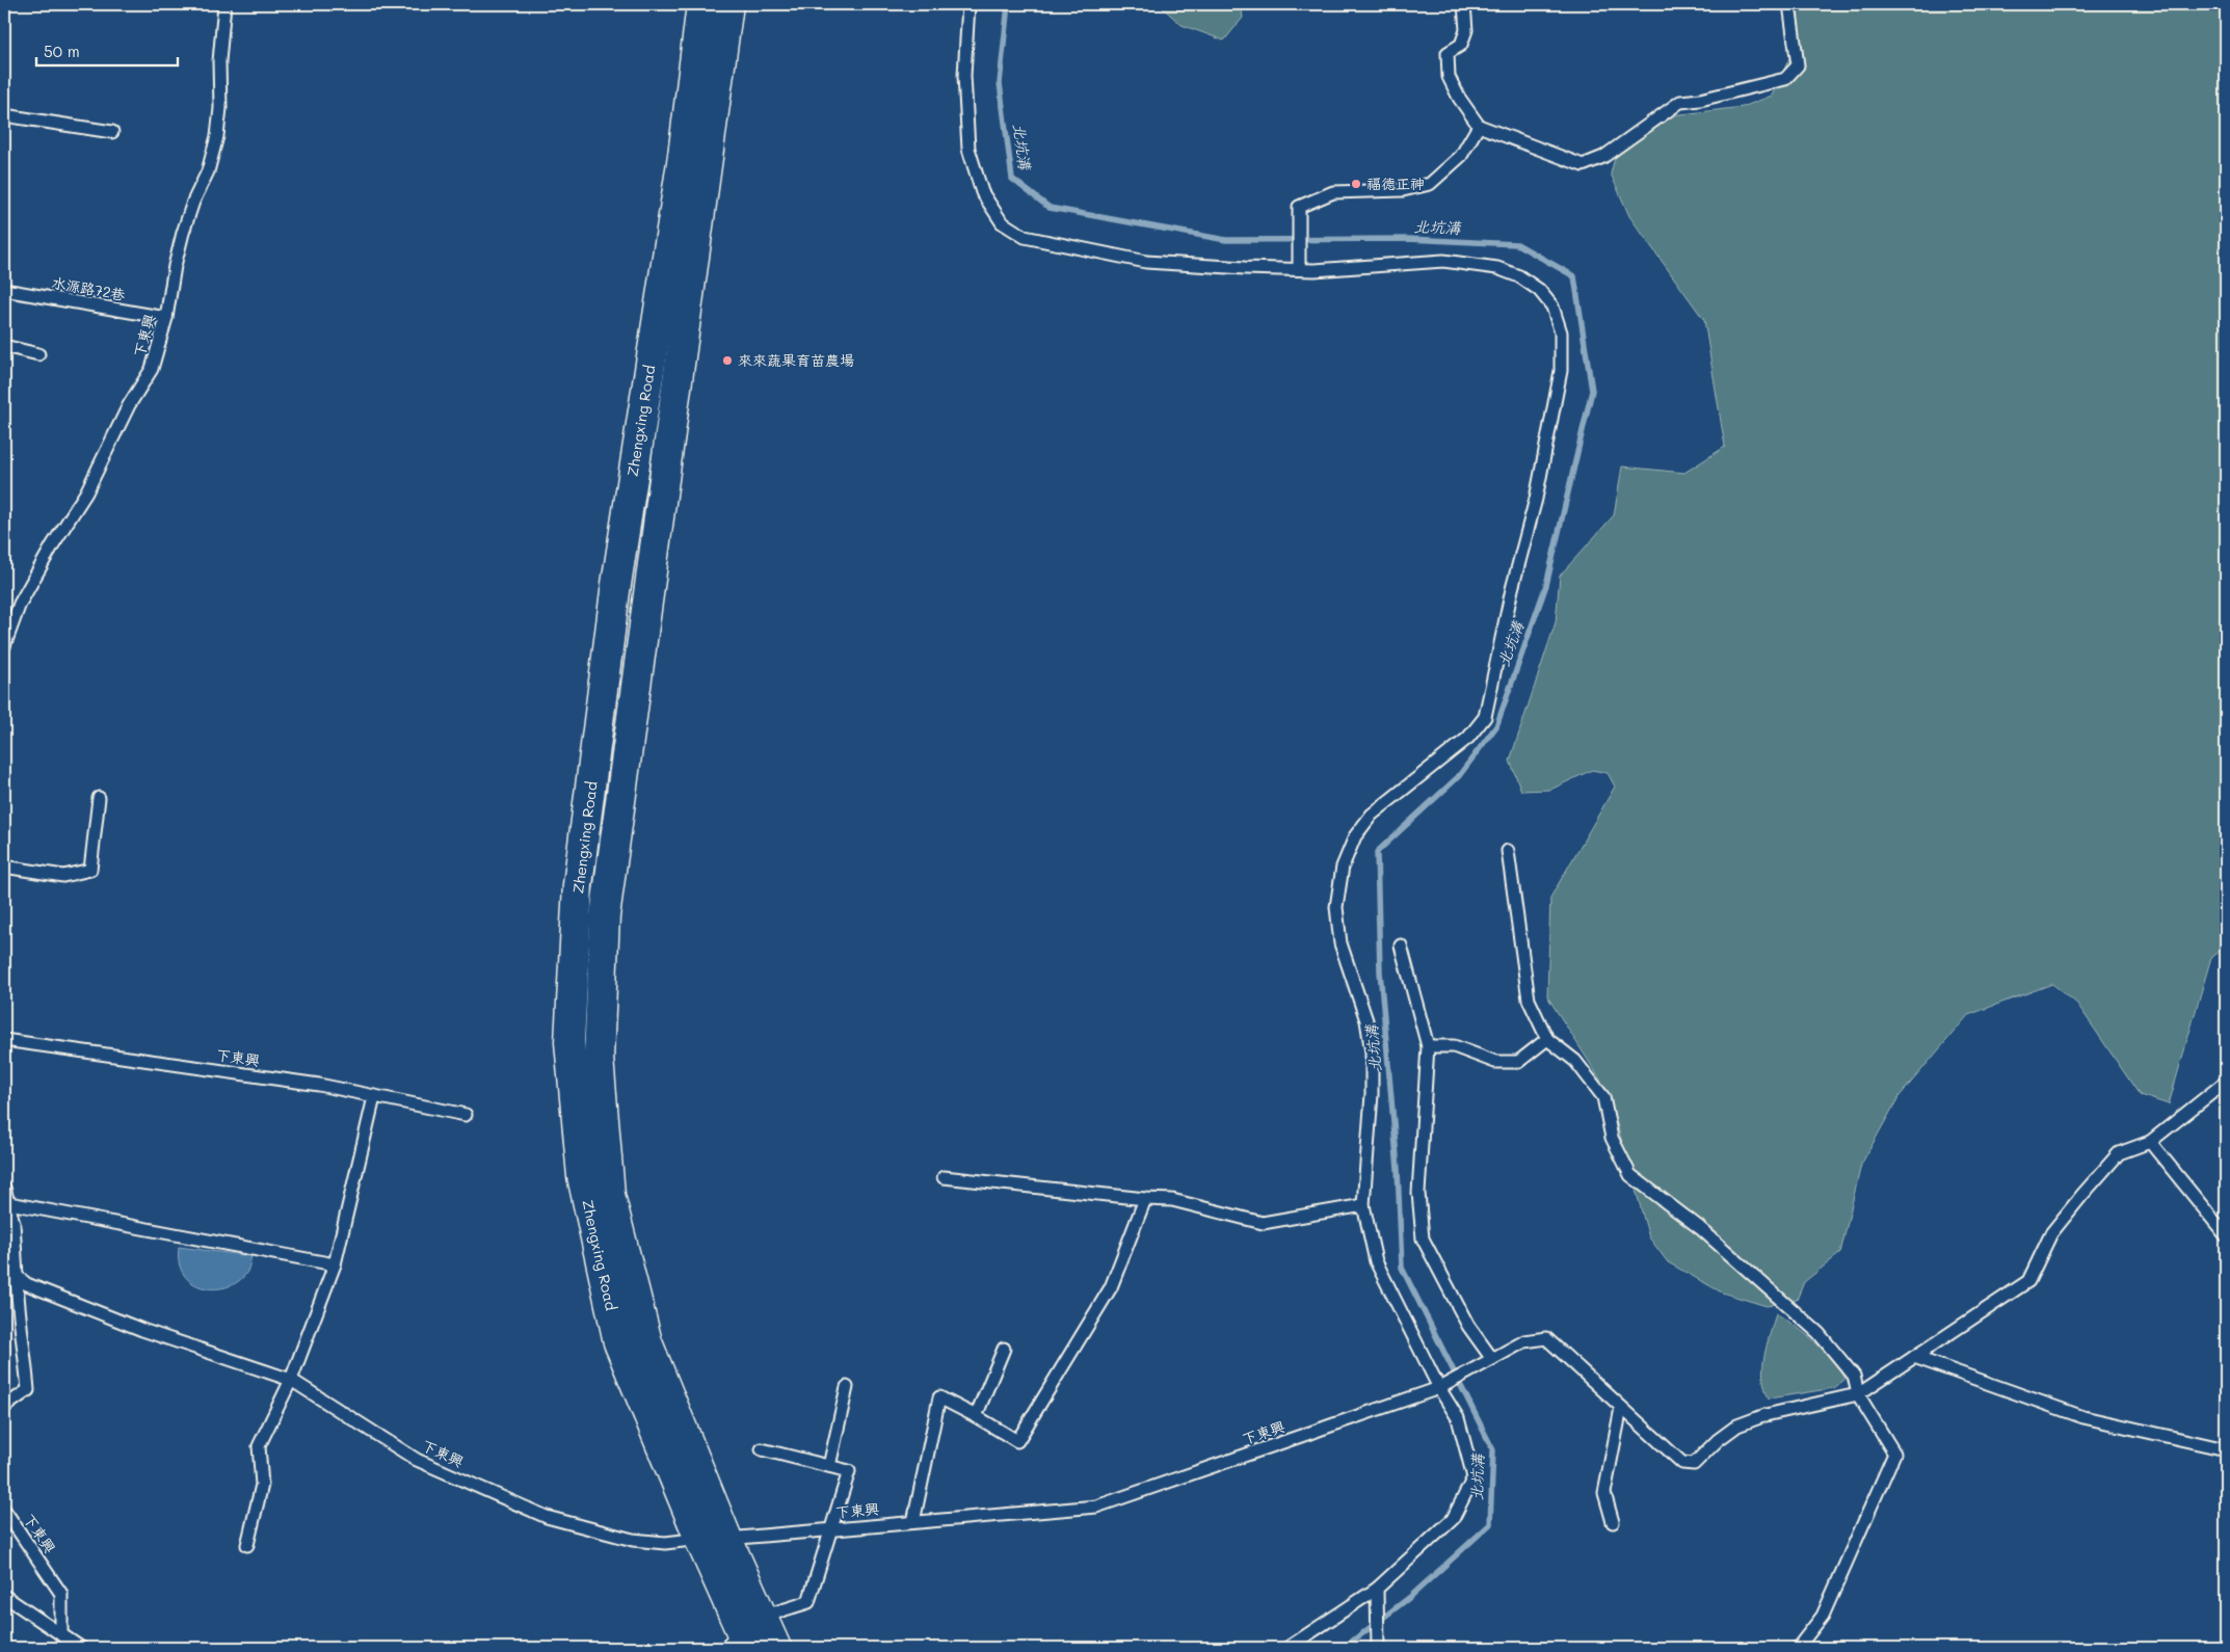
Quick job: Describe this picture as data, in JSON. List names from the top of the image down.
{
  "streets": {
    "main road": ["Zhengxing Road"],
    "lane": ["水源路72巷", "下東興"]
  },
  "crossings": [
    ["水源路72巷", "下東興"],
    ["下東興", "Zhengxing Road"]
  ],
  "water": ["北坑溝"],
  "places": ["福德正神", "來來蔬果育苗農場"],
  "scale_bar": "50 m"
}
